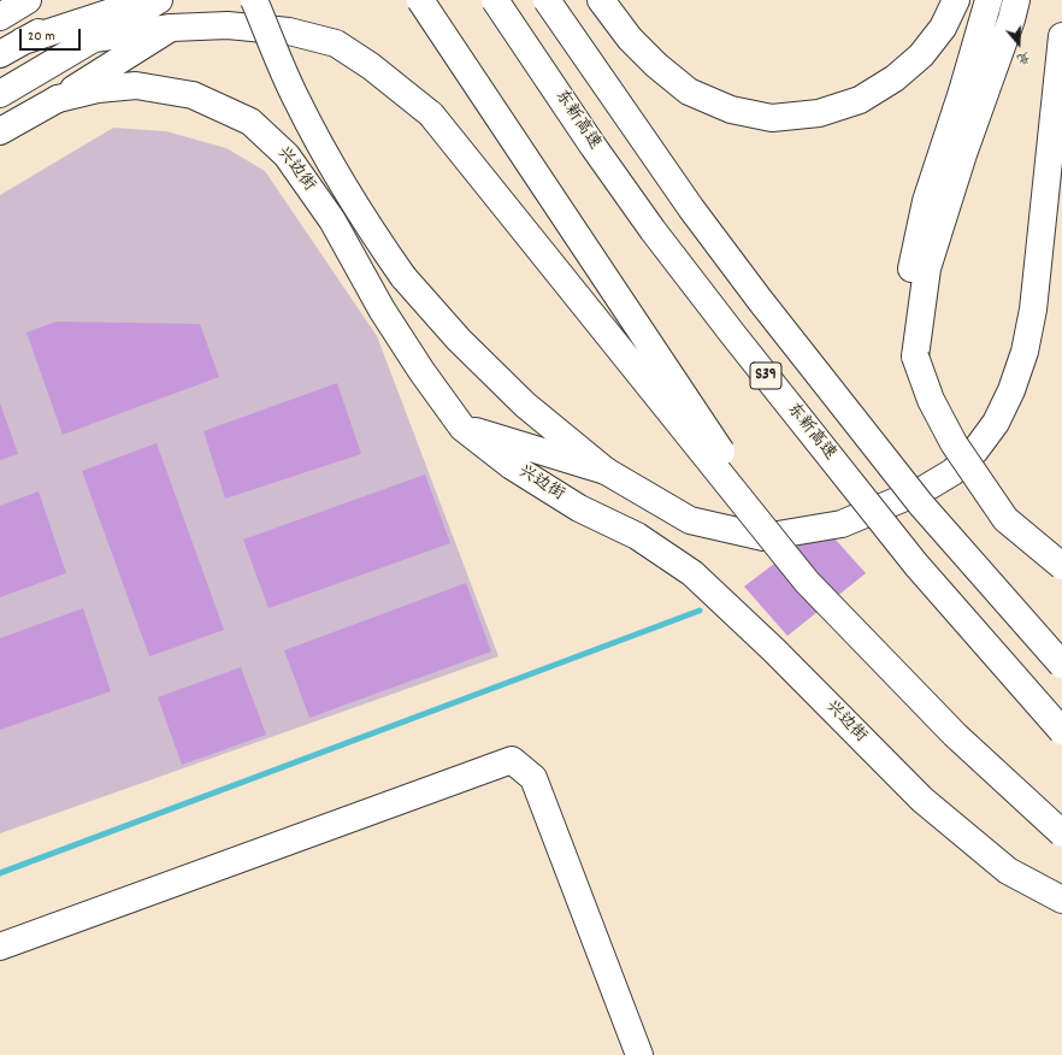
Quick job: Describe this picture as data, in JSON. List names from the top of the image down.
{
  "streets": {
    "main road": ["东新高速", "兴边街", "S39"]
  },
  "scale_bar": "20 m",
  "north": "bottom"
}
